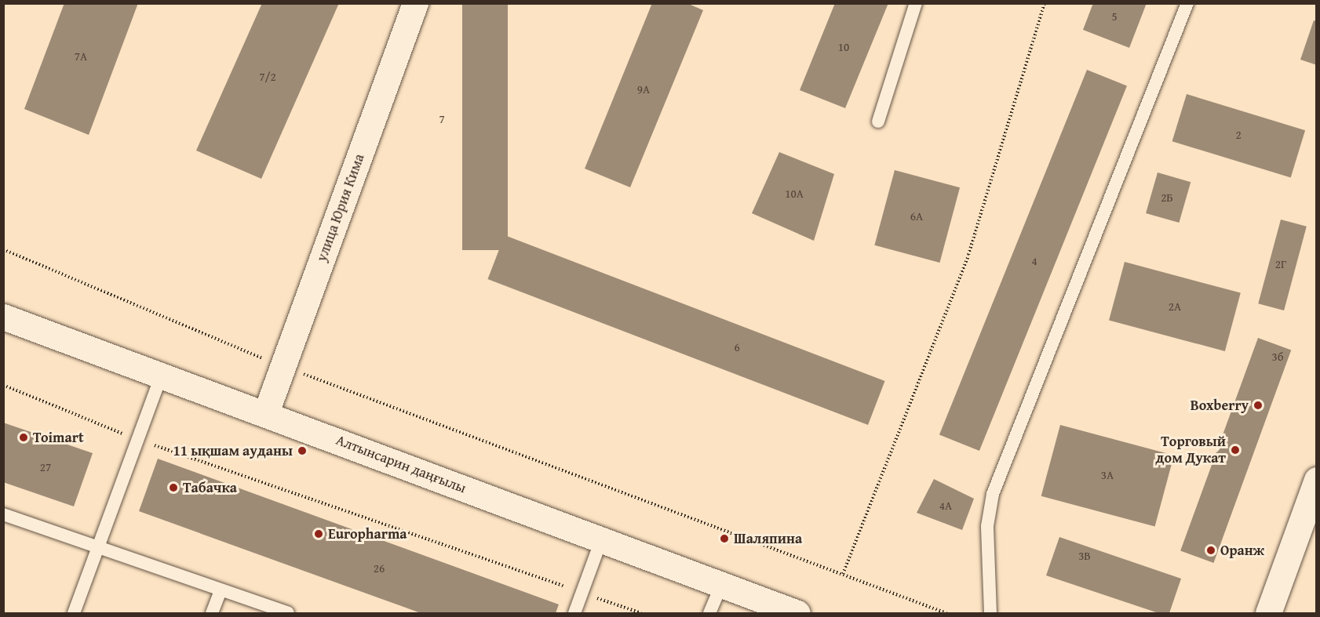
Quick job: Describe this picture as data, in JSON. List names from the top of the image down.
{
  "streets": {
    "main road": ["улица Юрия Кима", "Алтынсарин даңғылы"]
  },
  "crossings": [
    ["улица Юрия Кима", "Алтынсарин даңғылы"]
  ],
  "places": [
    "Boxberry",
    "Toimart",
    "Торговый дом Дукат",
    "11 ықшам ауданы",
    "Табачка",
    "Europharma",
    "Шаляпина",
    "Оранж"
  ],
  "house_numbers": [
    "5",
    "10",
    "7А",
    "7/2",
    "9А",
    "7",
    "2",
    "10А",
    "2Б",
    "6А",
    "4",
    "2Г",
    "2А",
    "6",
    "3б",
    "27",
    "3А",
    "4А",
    "3В",
    "26"
  ]
}
